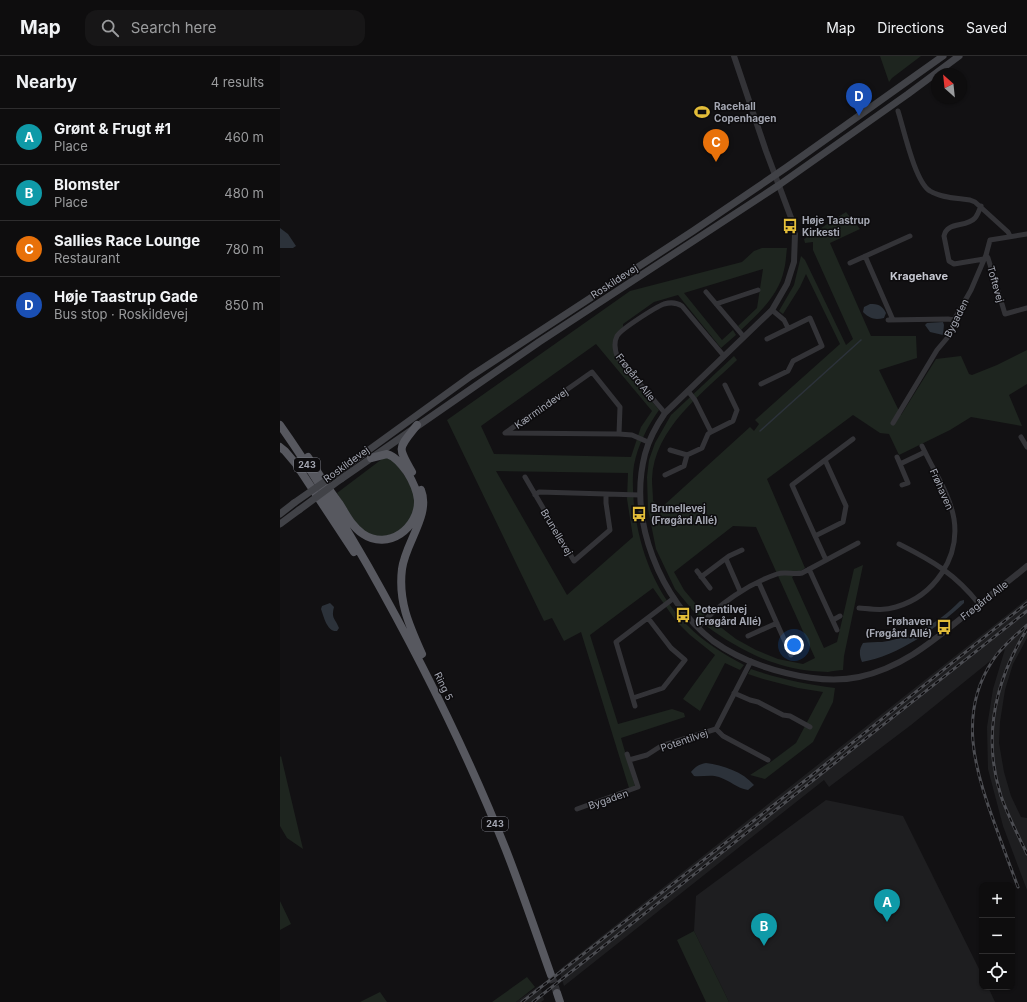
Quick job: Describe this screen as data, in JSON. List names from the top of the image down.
{
  "streets": {
    "highway": ["243", "Ring 5"],
    "main road": ["Roskildevej"],
    "street": [
      "Toftevej",
      "Bygaden",
      "Frøgård Alle",
      "Kærmindevej",
      "Frøhaven",
      "Brunellevej",
      "Potentilvej"
    ]
  },
  "crossings": [
    ["Roskildevej", "Frøgård Alle"],
    ["Toftevej", "Bygaden"],
    ["Bygaden", "Potentilvej"],
    ["Frøgård Alle", "Kærmindevej"],
    ["Frøgård Alle", "Brunellevej"],
    ["Frøgård Alle", "Potentilvej"]
  ],
  "districts": ["Kragehave"],
  "places": {
    "sports": ["Racehall Copenhagen"],
    "bus stop": [
      "Høje Taastrup Kirkesti",
      "Brunellevej (Frøgård Allé)",
      "Potentilvej (Frøgård Allé)",
      "Frøhaven (Frøgård Allé)"
    ]
  },
  "north": "top left",
  "page": {
    "header": "Map",
    "search": "Search here",
    "nav": ["Map", "Directions", "Saved"],
    "heading": ["Nearby", "4 results"],
    "pins": [
      "D",
      "C",
      "A",
      "B"
    ],
    "list": [
      {
        "mark": "A",
        "name": "Grønt & Frugt #1",
        "note": "Place",
        "value": "460 m"
      },
      {
        "mark": "B",
        "name": "Blomster",
        "note": "Place",
        "value": "480 m"
      },
      {
        "mark": "C",
        "name": "Sallies Race Lounge",
        "note": "Restaurant",
        "value": "780 m"
      },
      {
        "mark": "D",
        "name": "Høje Taastrup Gade",
        "note": "Bus stop · Roskildevej",
        "value": "850 m"
      }
    ],
    "map_buttons": ["+", "−"]
  }
}
